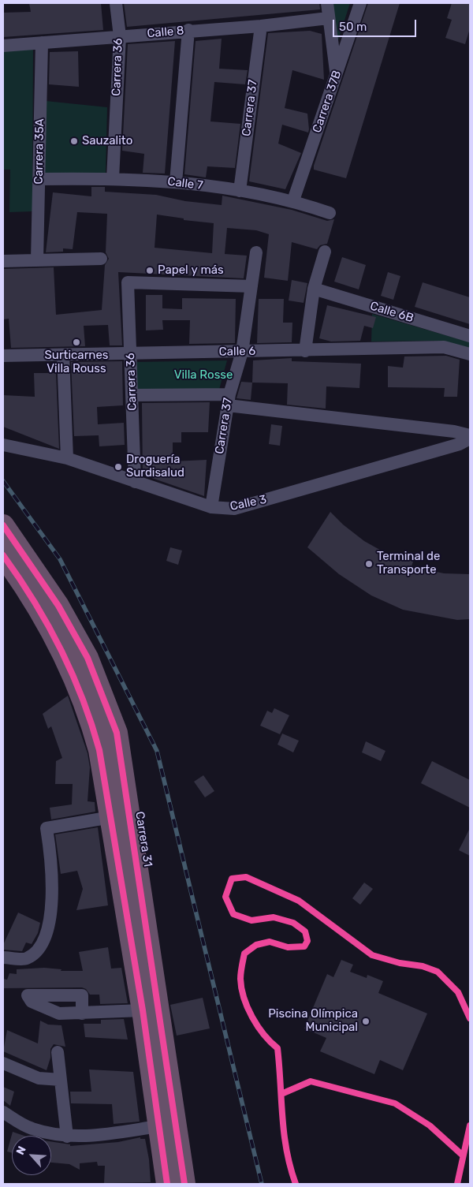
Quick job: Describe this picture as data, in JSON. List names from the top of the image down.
{
  "streets": {
    "highway": ["Carrera 31"],
    "street": [
      "Calle 8",
      "Carrera 36",
      "Carrera 37B",
      "Carrera 37",
      "Carrera 35A",
      "Calle 7",
      "Calle 6B",
      "Calle 6",
      "Calle 3"
    ]
  },
  "crossings": [
    ["Calle 8", "Carrera 36"],
    ["Calle 8", "Carrera 37"],
    ["Calle 8", "Carrera 35A"],
    ["Carrera 36", "Carrera 37"],
    ["Carrera 36", "Calle 7"],
    ["Carrera 36", "Calle 6"],
    ["Carrera 36", "Calle 3"],
    ["Carrera 37B", "Calle 7"],
    ["Carrera 37", "Calle 7"],
    ["Carrera 37", "Calle 6"],
    ["Carrera 37", "Calle 3"],
    ["Carrera 35A", "Calle 7"]
  ],
  "parks": ["Villa Rosse"],
  "places": [
    "Sauzalito",
    "Papel y más",
    "Surticarnes Villa Rouss",
    "Droguería Surdisalud",
    "Terminal de Transporte",
    "Piscina Olímpica Municipal"
  ],
  "scale_bar": "50 m",
  "north": "top left"
}
